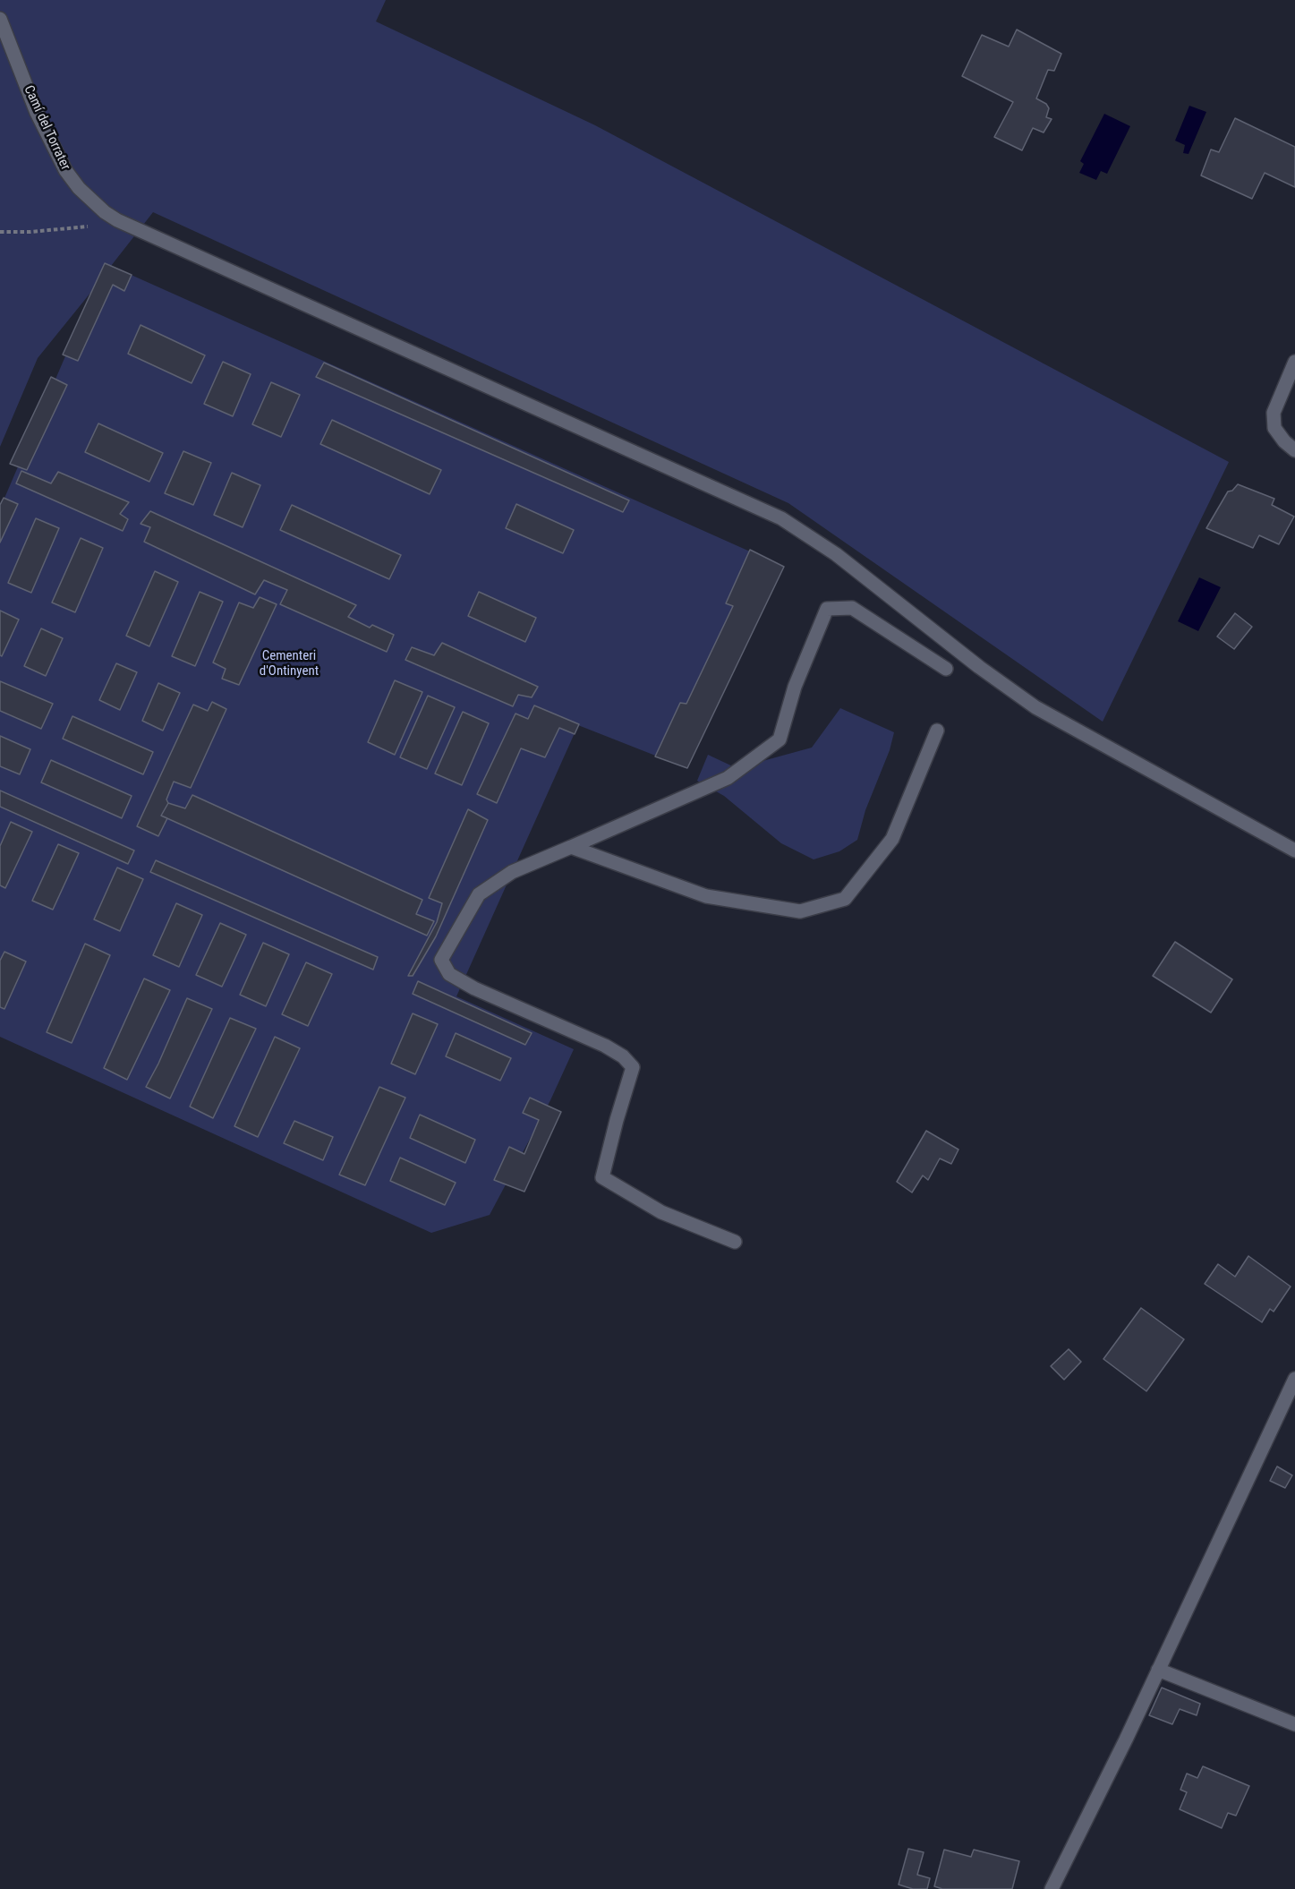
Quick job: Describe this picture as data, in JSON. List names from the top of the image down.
{
  "streets": {
    "street": ["Camí del Torrater"]
  },
  "parks": ["Cementeri d'Ontinyent"]
}
